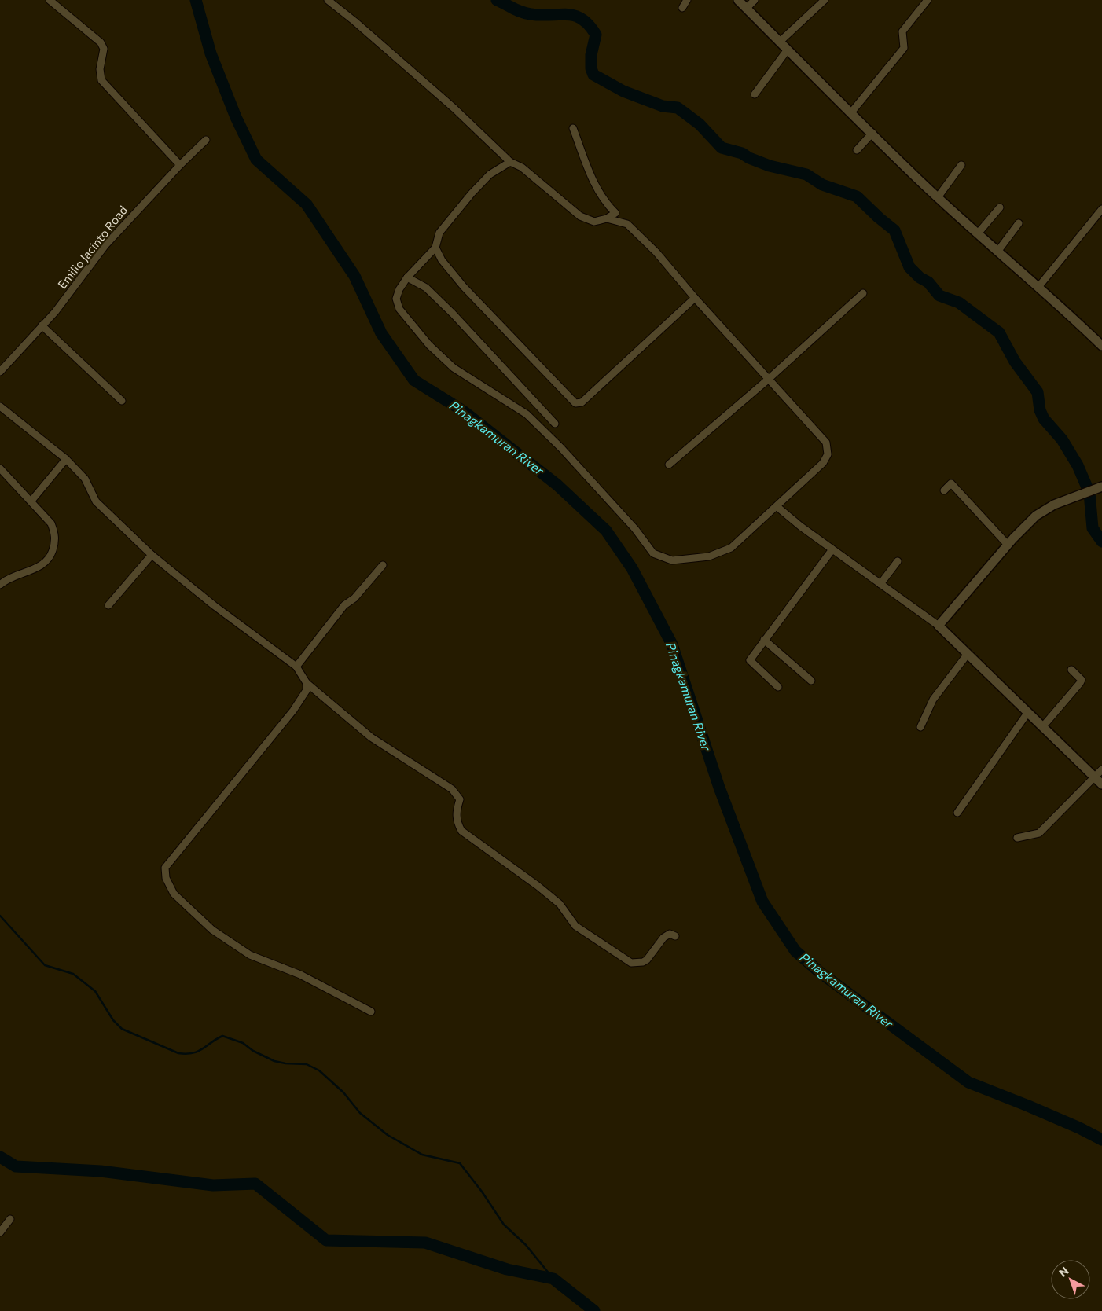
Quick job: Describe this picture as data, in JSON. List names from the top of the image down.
{
  "streets": {
    "street": ["Emilio Jacinto Road"]
  },
  "water": ["Pinagkamuran River"],
  "north": "top left"
}
